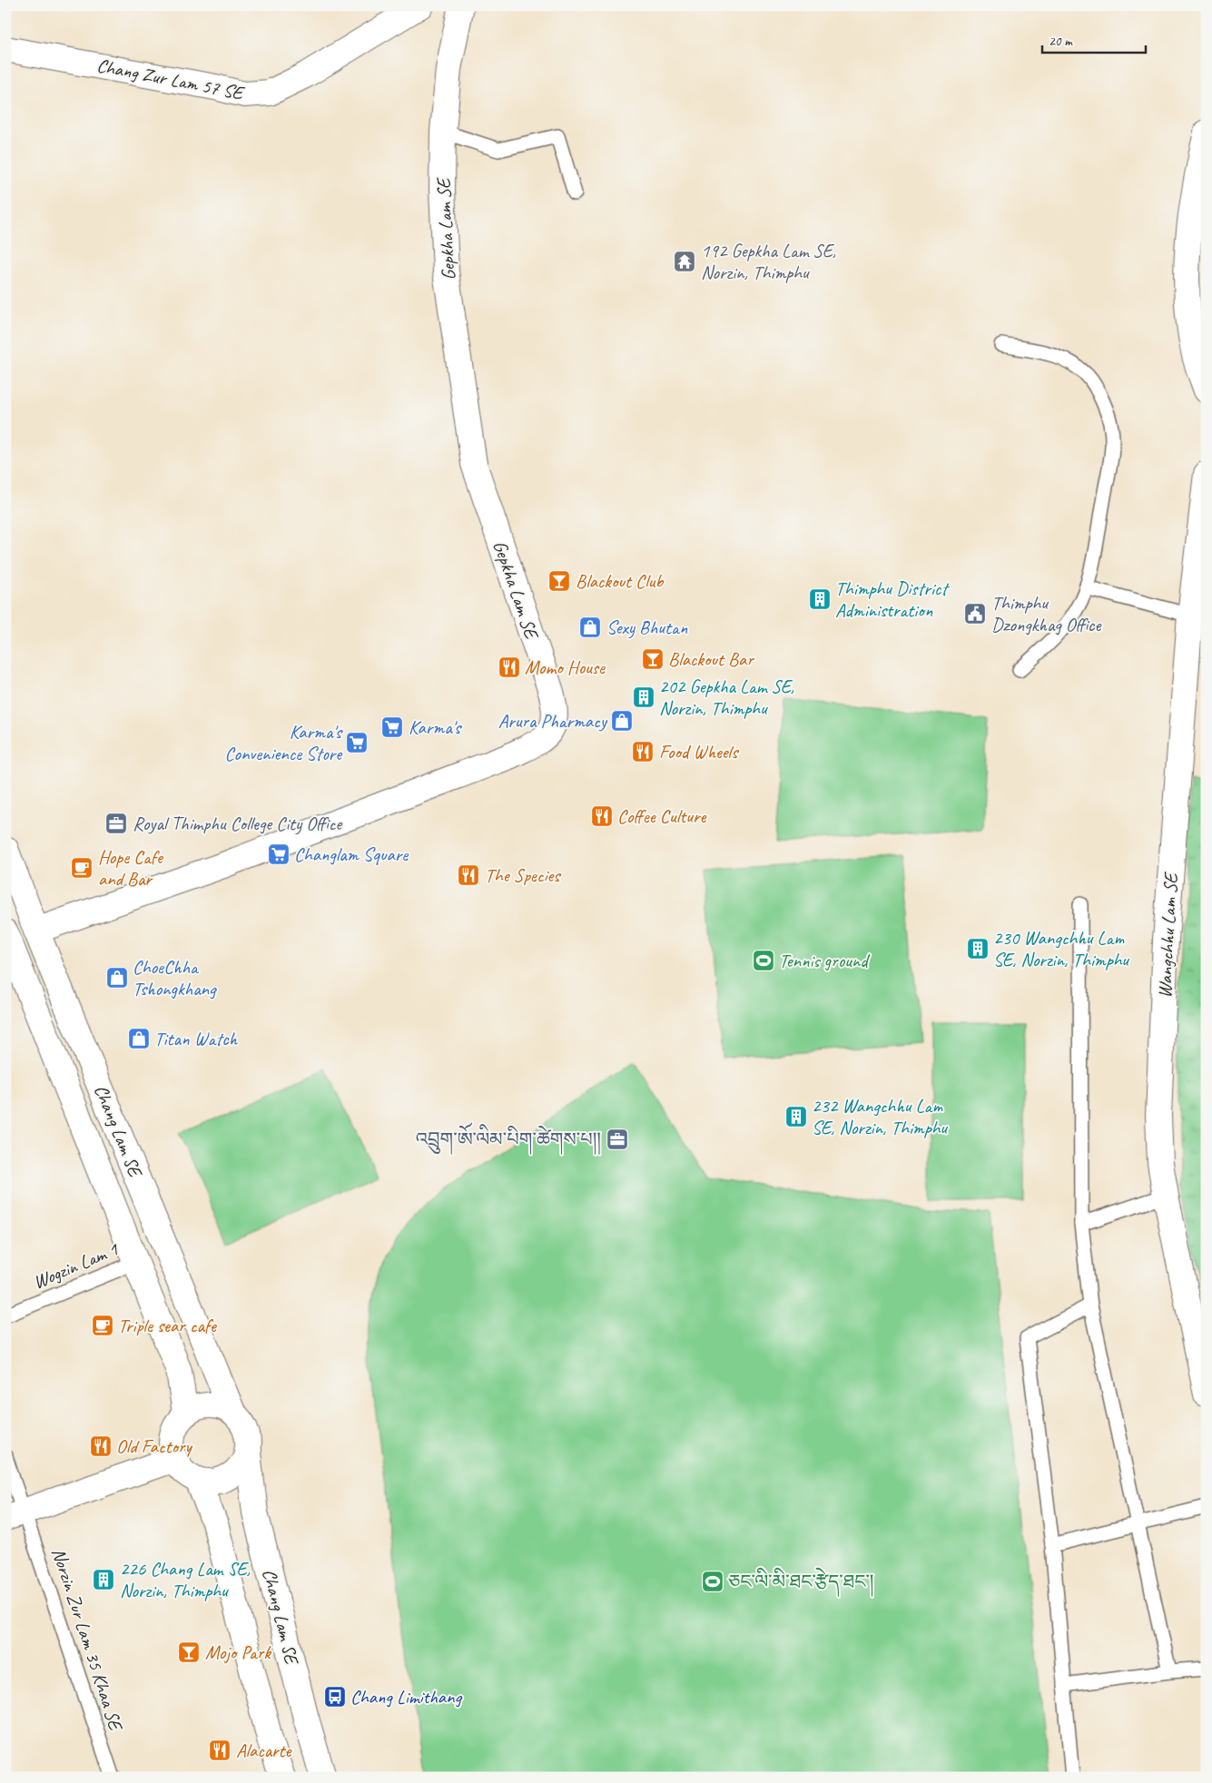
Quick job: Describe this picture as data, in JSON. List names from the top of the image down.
{
  "streets": {
    "street": [
      "Chang Zur Lam 57 SE",
      "Gepkha Lam SE",
      "Wangchhu Lam SE",
      "Chang Lam SE"
    ],
    "lane": ["Wogzin Lam 1", "Norzin Zur Lam 35 Khaa SE"]
  },
  "crossings": [
    ["Gepkha Lam SE", "Chang Lam SE"],
    ["Chang Lam SE", "Wogzin Lam 1"]
  ],
  "places": {
    "temple": ["192 Gepkha Lam SE, Norzin, Thimphu"],
    "bar": ["Blackout Club", "Blackout Bar", "Mojo Park"],
    "building": [
      "Thimphu District Administration",
      "202 Gepkha Lam SE, Norzin, Thimphu",
      "230 Wangchhu Lam SE, Norzin, Thimphu",
      "232 Wangchhu Lam SE, Norzin, Thimphu",
      "226 Chang Lam SE, Norzin, Thimphu"
    ],
    "public building": ["Thimphu Dzongkhag Office"],
    "shop": [
      "Sexy Bhutan",
      "Arura Pharmacy",
      "ChoeChha Tshongkhang",
      "Titan Watch"
    ],
    "restaurant": [
      "Momo House",
      "Food Wheels",
      "Coffee Culture",
      "The Species",
      "Old Factory",
      "Alacarte"
    ],
    "supermarket": ["Karma's", "Karma's Convenience Store", "Changlam Square"],
    "office": ["Royal Thimphu College City Office", "འབྲུག་ཨོ་ལིམ་པིག་ཚེགས་པ།།"],
    "cafe": ["Hope Cafe and Bar", "Triple sear cafe"],
    "sports": ["Tennis ground", "ཅང་ལི་མི་ཐང་རྩེད་ཐང་།"],
    "bus stop": ["Chang Limithang"]
  },
  "scale_bar": "20 m"
}
